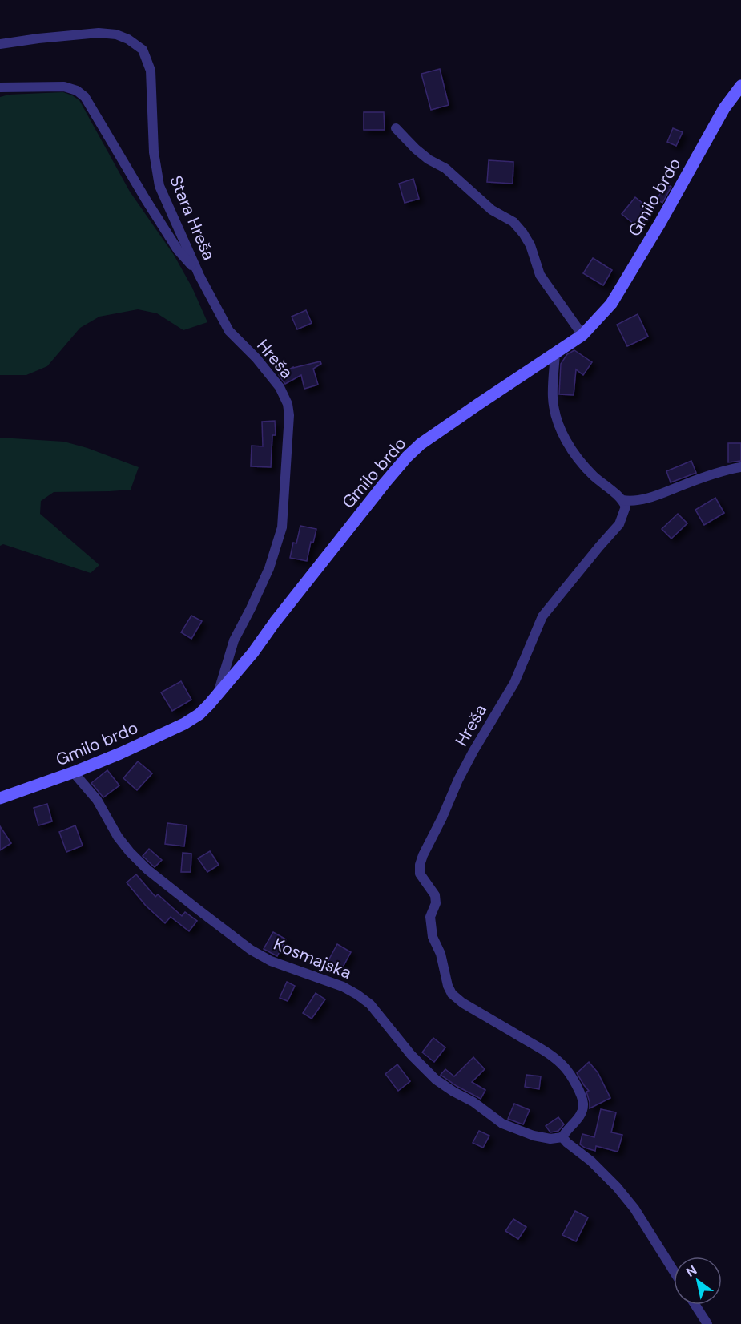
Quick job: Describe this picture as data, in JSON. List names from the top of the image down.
{
  "streets": {
    "main road": ["Gmilo brdo"],
    "street": ["Stara Hreša", "Hreša", "Kosmajska"]
  },
  "crossings": [
    ["Gmilo brdo", "Hreša"],
    ["Gmilo brdo", "Kosmajska"],
    ["Stara Hreša", "Hreša"],
    ["Hreša", "Kosmajska"]
  ],
  "north": "top left"
}
